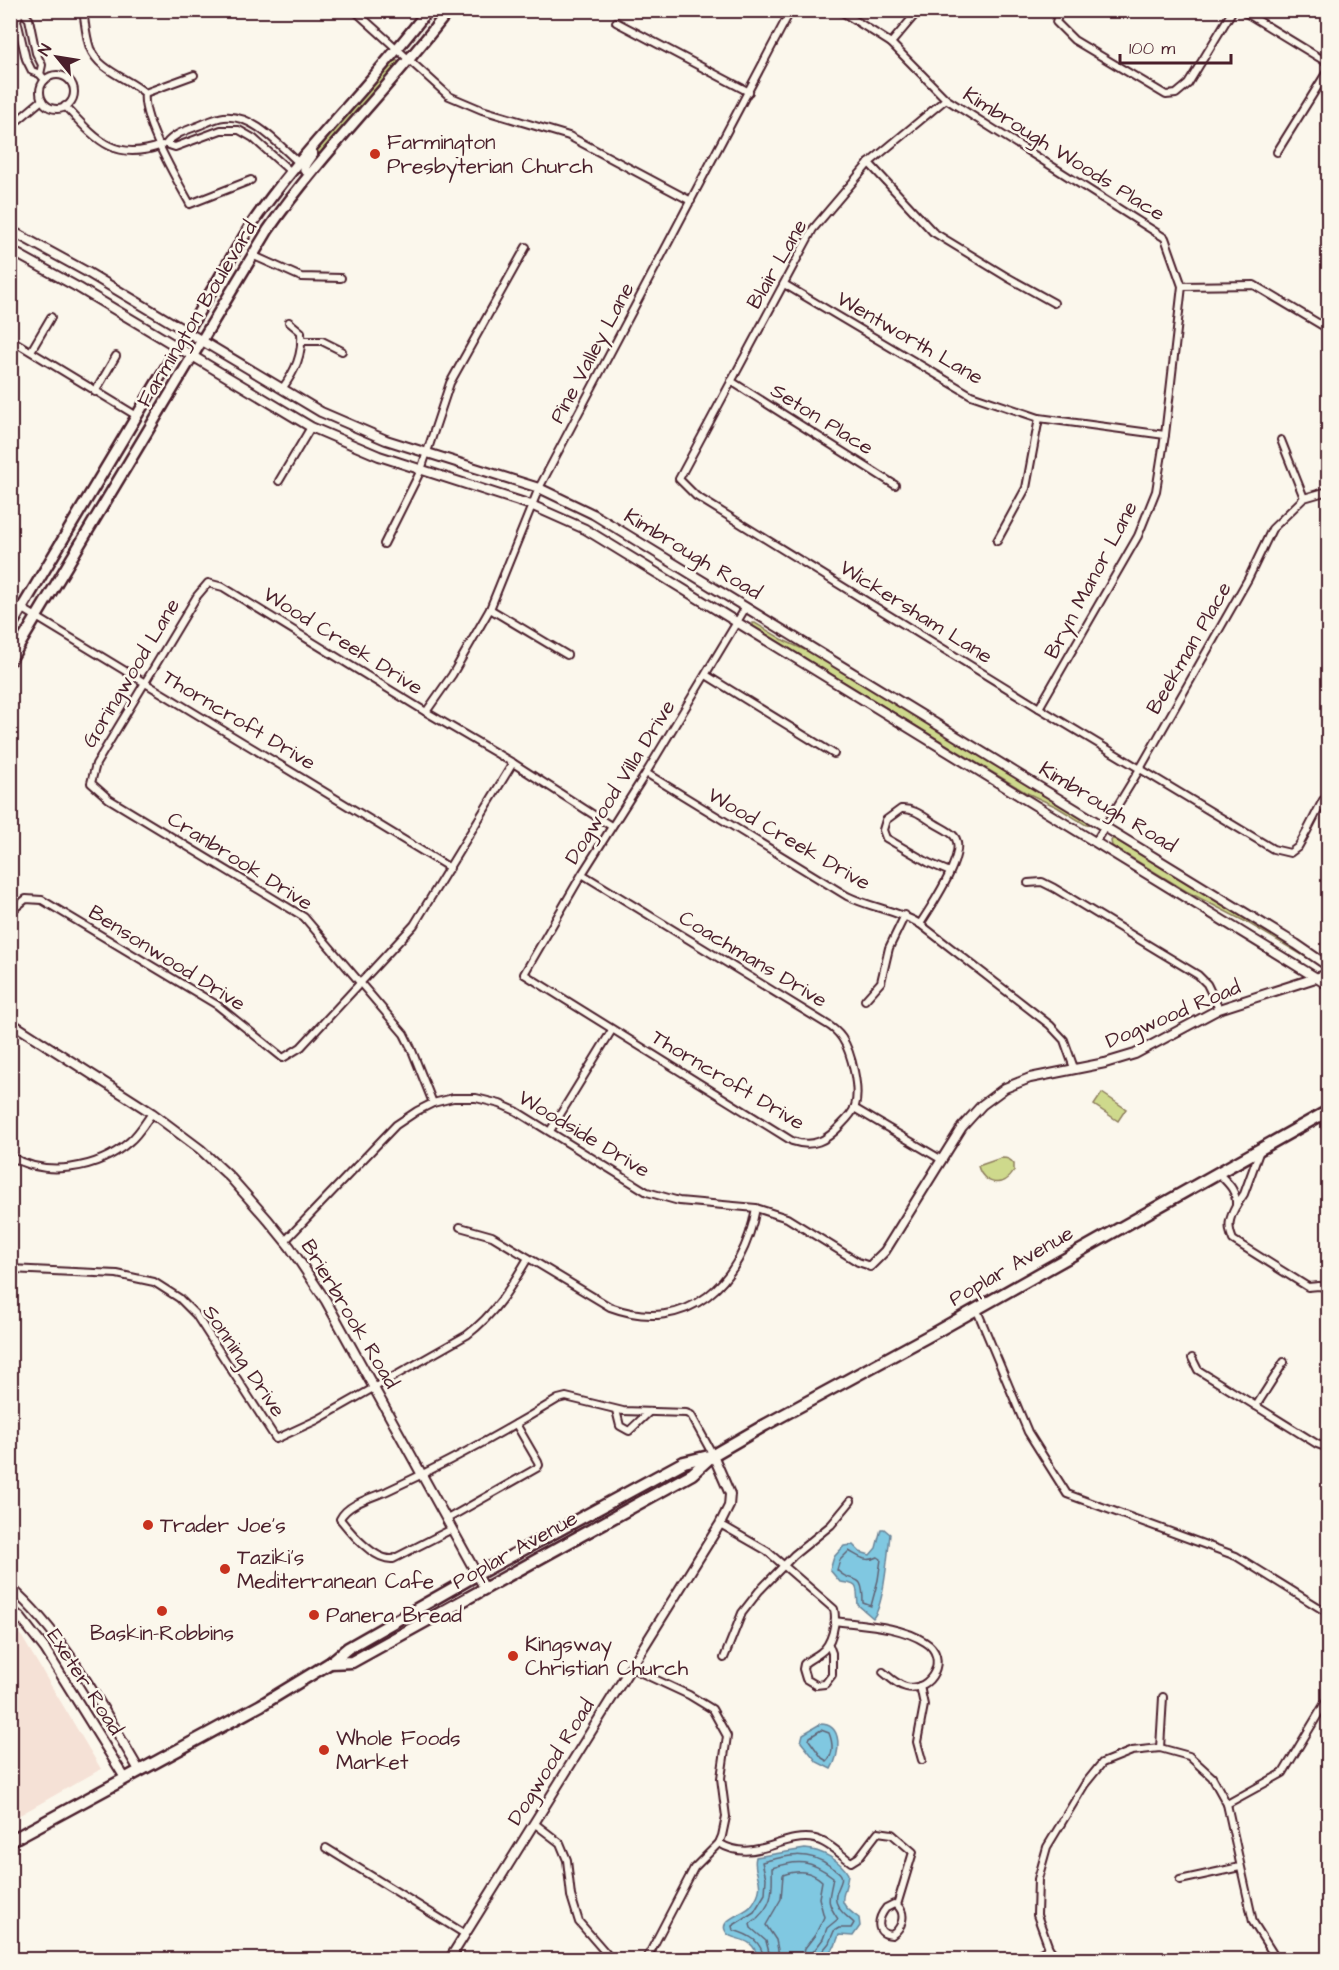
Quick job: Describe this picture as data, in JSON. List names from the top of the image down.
{
  "streets": {
    "main road": ["Farmington Boulevard", "Poplar Avenue"],
    "street": [
      "Kimbrough Woods Place",
      "Blair Lane",
      "Wentworth Lane",
      "Pine Valley Lane",
      "Seton Place",
      "Kimbrough Road",
      "Bryn Manor Lane",
      "Wickersham Lane",
      "Wood Creek Drive",
      "Beekman Place",
      "Goringwood Lane",
      "Thorncroft Drive",
      "Dogwood Villa Drive",
      "Cranbrook Drive",
      "Bensonwood Drive",
      "Coachmans Drive",
      "Dogwood Road",
      "Woodside Drive",
      "Brierbrook Road",
      "Sonning Drive",
      "Exeter Road"
    ]
  },
  "crossings": [
    ["Kimbrough Woods Place", "Blair Lane"],
    ["Kimbrough Woods Place", "Bryn Manor Lane"],
    ["Blair Lane", "Wentworth Lane"],
    ["Blair Lane", "Seton Place"],
    ["Blair Lane", "Wickersham Lane"],
    ["Farmington Boulevard", "Kimbrough Road"],
    ["Farmington Boulevard", "Thorncroft Drive"],
    ["Wentworth Lane", "Bryn Manor Lane"],
    ["Pine Valley Lane", "Kimbrough Road"],
    ["Pine Valley Lane", "Wood Creek Drive"],
    ["Kimbrough Road", "Beekman Place"],
    ["Kimbrough Road", "Dogwood Villa Drive"],
    ["Kimbrough Road", "Dogwood Road"],
    ["Bryn Manor Lane", "Wickersham Lane"],
    ["Wickersham Lane", "Beekman Place"],
    ["Wood Creek Drive", "Goringwood Lane"],
    ["Wood Creek Drive", "Dogwood Villa Drive"],
    ["Wood Creek Drive", "Dogwood Road"],
    ["Goringwood Lane", "Thorncroft Drive"],
    ["Goringwood Lane", "Cranbrook Drive"],
    ["Thorncroft Drive", "Dogwood Villa Drive"],
    ["Thorncroft Drive", "Coachmans Drive"],
    ["Dogwood Villa Drive", "Coachmans Drive"],
    ["Cranbrook Drive", "Bensonwood Drive"],
    ["Cranbrook Drive", "Woodside Drive"],
    ["Dogwood Road", "Woodside Drive"],
    ["Dogwood Road", "Poplar Avenue"],
    ["Woodside Drive", "Brierbrook Road"],
    ["Poplar Avenue", "Brierbrook Road"],
    ["Poplar Avenue", "Exeter Road"],
    ["Brierbrook Road", "Sonning Drive"]
  ],
  "places": [
    "Farmington Presbyterian Church",
    "Trader Joe's",
    "Taziki's Mediterranean Cafe",
    "Baskin-Robbins",
    "Panera Bread",
    "Kingsway Christian Church",
    "Whole Foods Market"
  ],
  "scale_bar": "100 m",
  "north": "top left"
}
